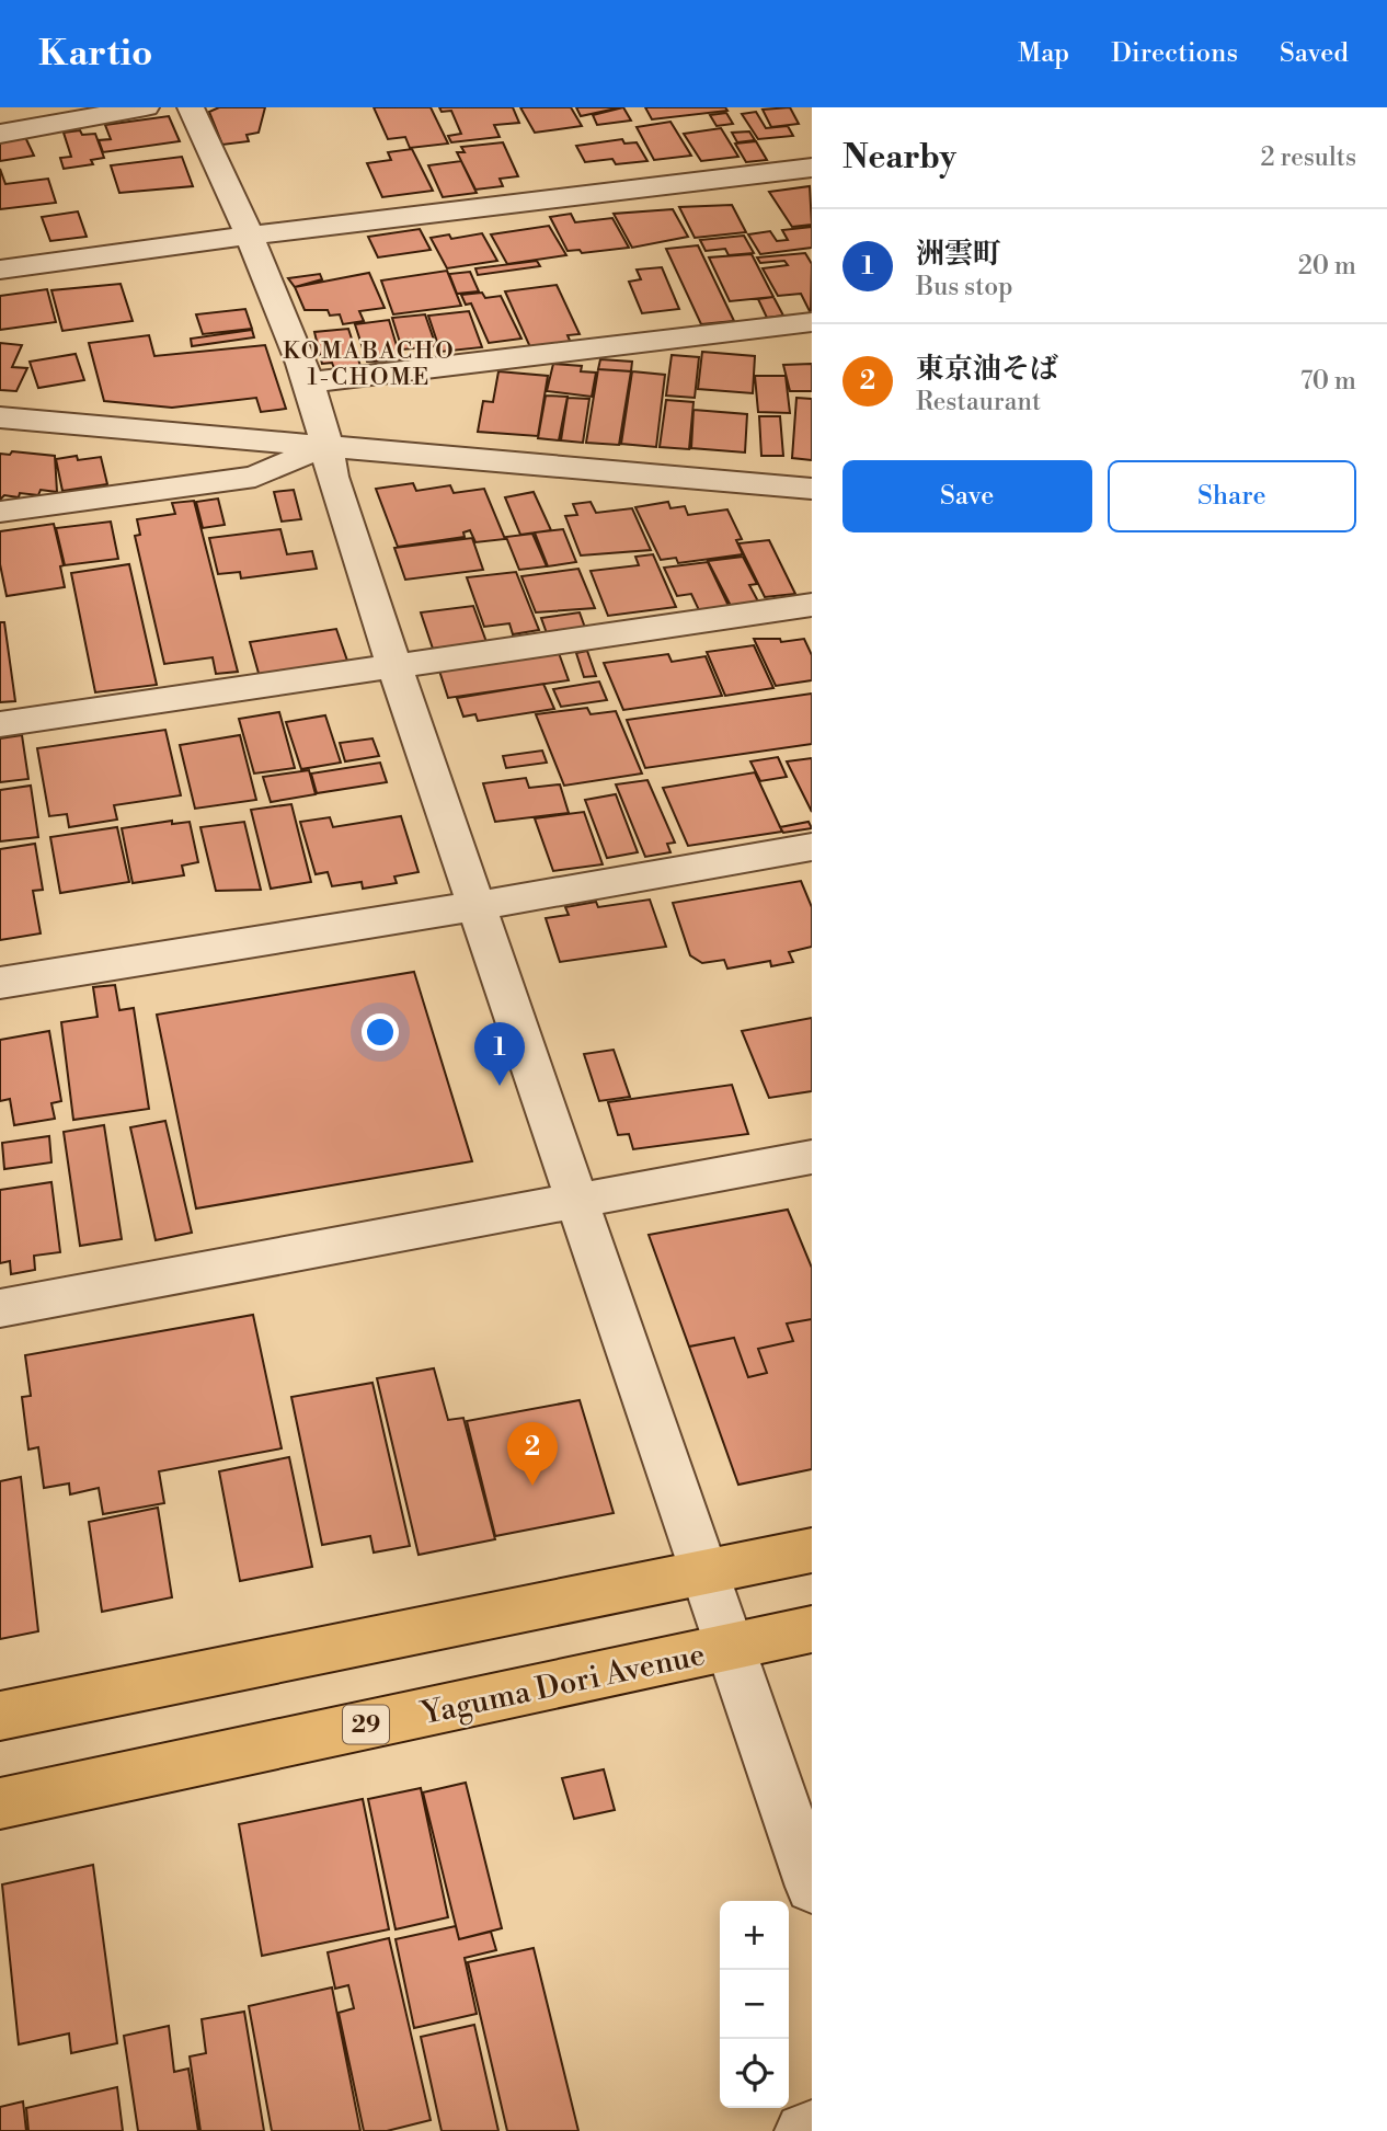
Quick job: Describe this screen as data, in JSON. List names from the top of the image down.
{
  "streets": {
    "main road": ["Yaguma Dori Avenue", "29"]
  },
  "districts": ["KOMABACHO 1-CHOME"],
  "page": {
    "header": "Kartio",
    "nav": ["Map", "Directions", "Saved"],
    "heading": ["Nearby", "2 results"],
    "list": [
      {
        "mark": "1",
        "name": "洲雲町",
        "note": "Bus stop",
        "value": "20 m"
      },
      {
        "mark": "2",
        "name": "東京油そば",
        "note": "Restaurant",
        "value": "70 m"
      }
    ],
    "buttons": ["Save", "Share"],
    "pins": ["1", "2"],
    "map_buttons": ["+", "−"]
  }
}
